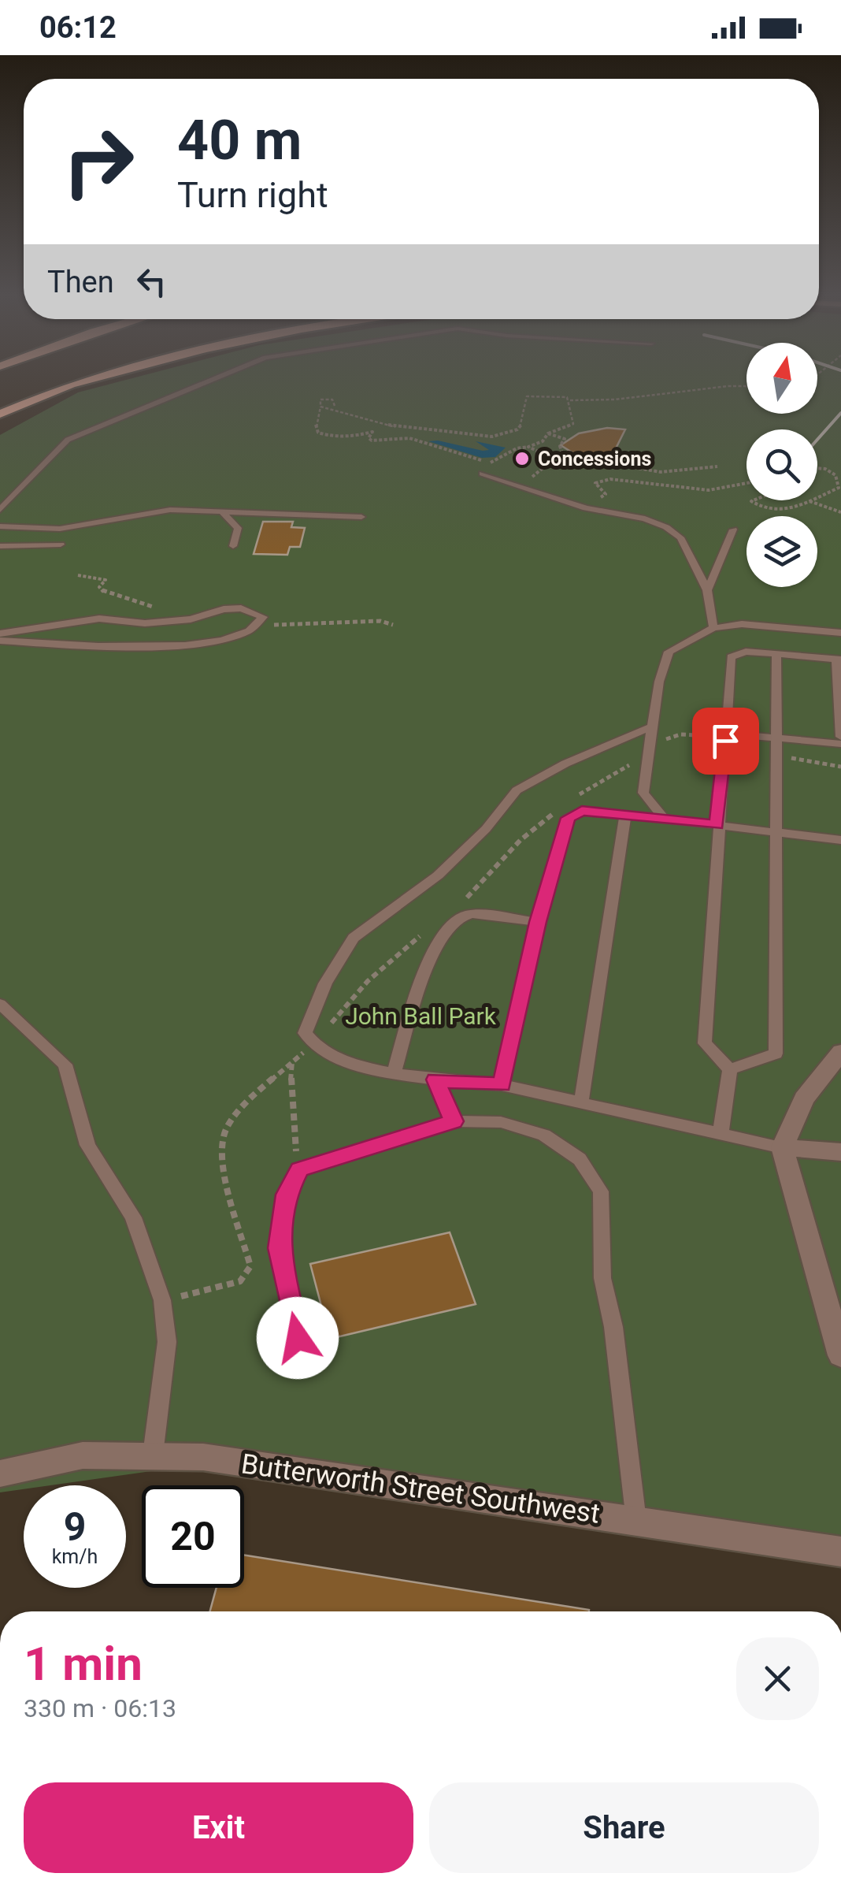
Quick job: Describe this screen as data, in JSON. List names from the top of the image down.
{
  "streets": {
    "street": ["Butterworth Street Southwest"]
  },
  "parks": ["John Ball Park"],
  "places": ["Concessions"],
  "north": "top",
  "page": {
    "status": "06:12",
    "turn": ["40 m", "Turn right"],
    "then": "Then",
    "speed": "9 km/h",
    "limit": "20",
    "heading": ["1 min", "330 m · 06:13"],
    "buttons": ["Exit", "Share"]
  }
}
